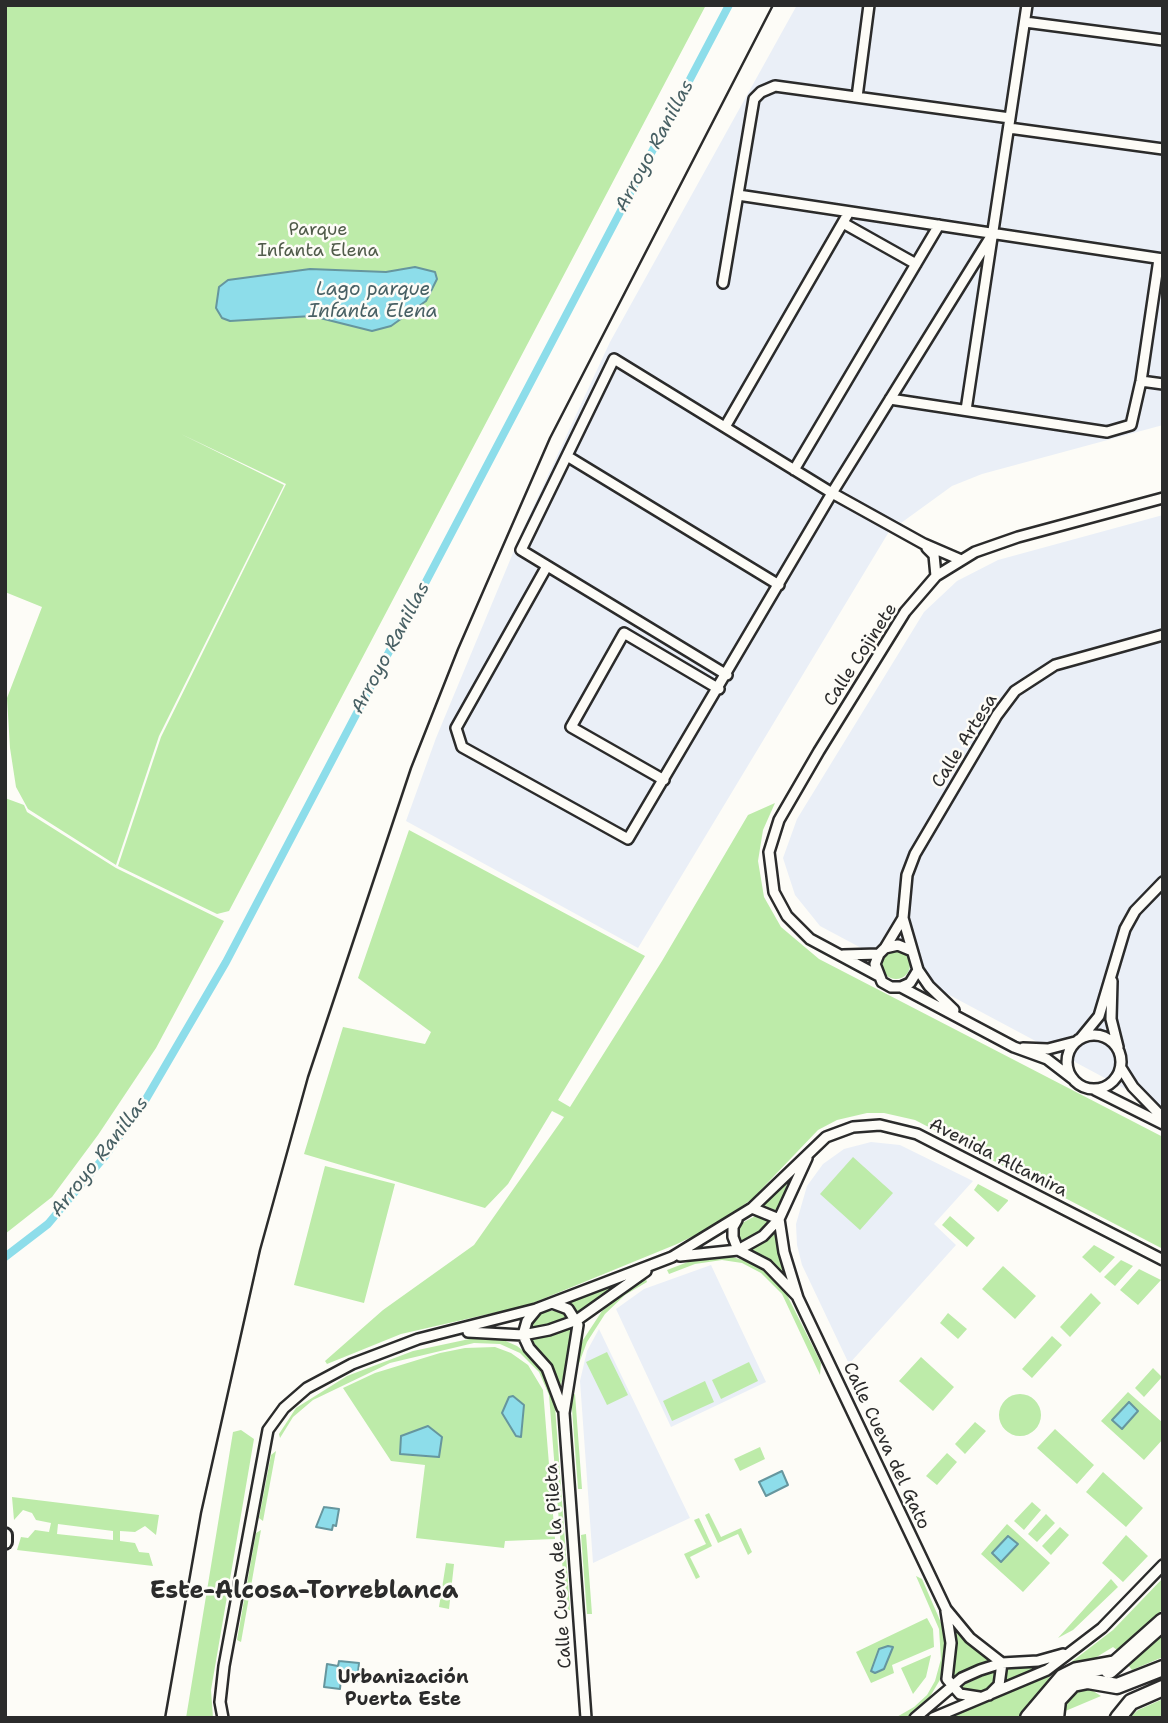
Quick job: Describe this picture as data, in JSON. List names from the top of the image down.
{
  "streets": {
    "street": [
      "Calle Cojinete",
      "Calle Artesa",
      "Avenida Altamira",
      "Calle Cueva del Gato",
      "Calle Cueva de la Pileta"
    ]
  },
  "crossings": [
    ["Calle Cojinete", "Calle Artesa"]
  ],
  "districts": ["Este-Alcosa-Torreblanca", "Urbanización Puerta Este"],
  "water": ["Arroyo Ranillas", "Lago parque Infanta Elena"],
  "parks": ["Parque Infanta Elena"]
}
